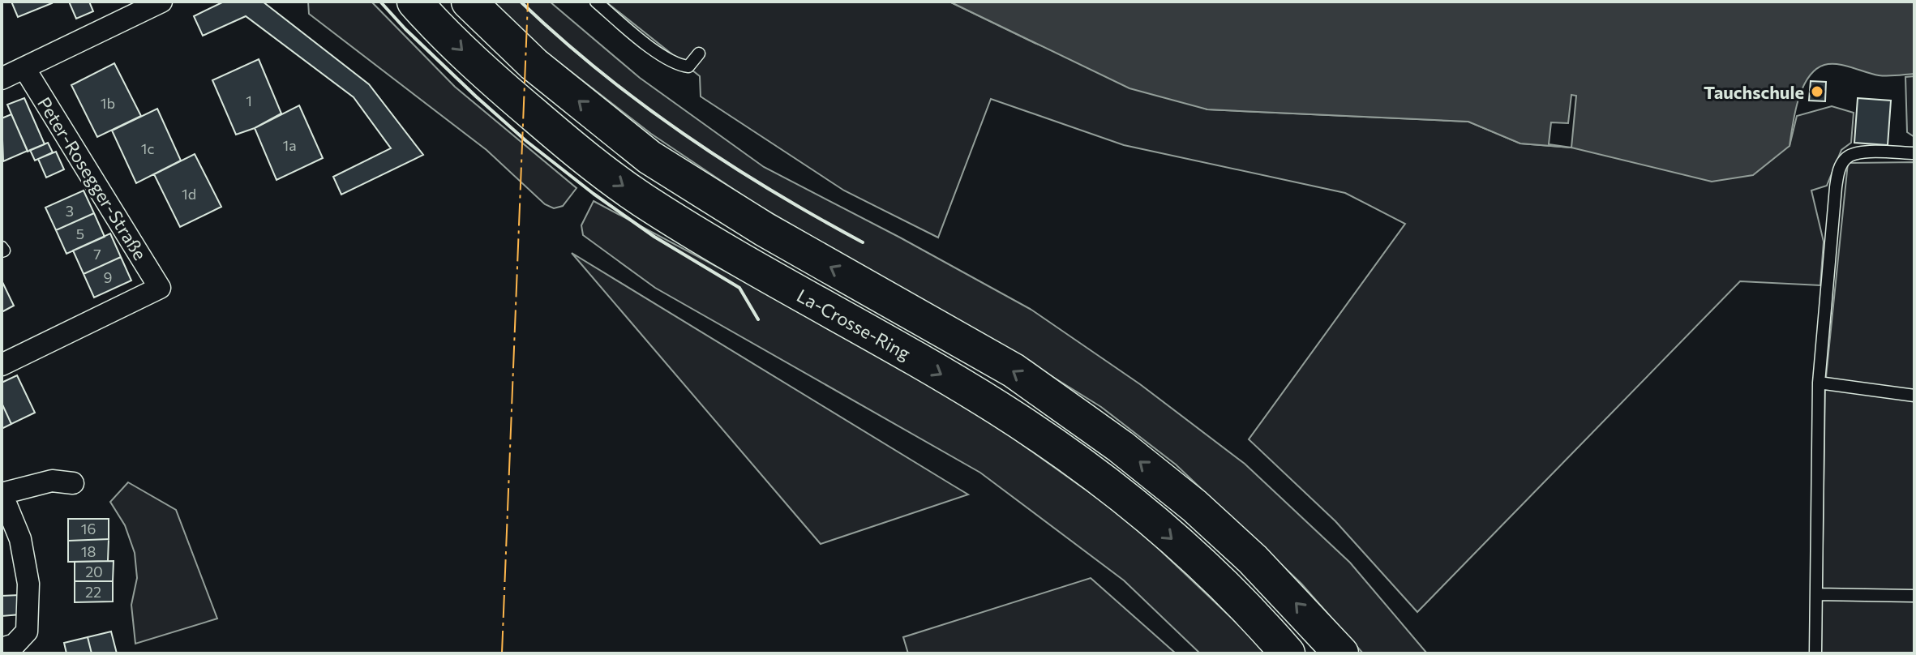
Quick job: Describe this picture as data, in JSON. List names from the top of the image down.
{
  "streets": {
    "main road": ["La-Crosse-Ring"],
    "street": ["Peter-Rosegger-Straße"]
  },
  "places": ["Tauchschule"],
  "house_numbers": [
    "1",
    "1b",
    "1a",
    "1c",
    "1d",
    "3",
    "5",
    "7",
    "9",
    "16",
    "18",
    "20",
    "22"
  ]
}
